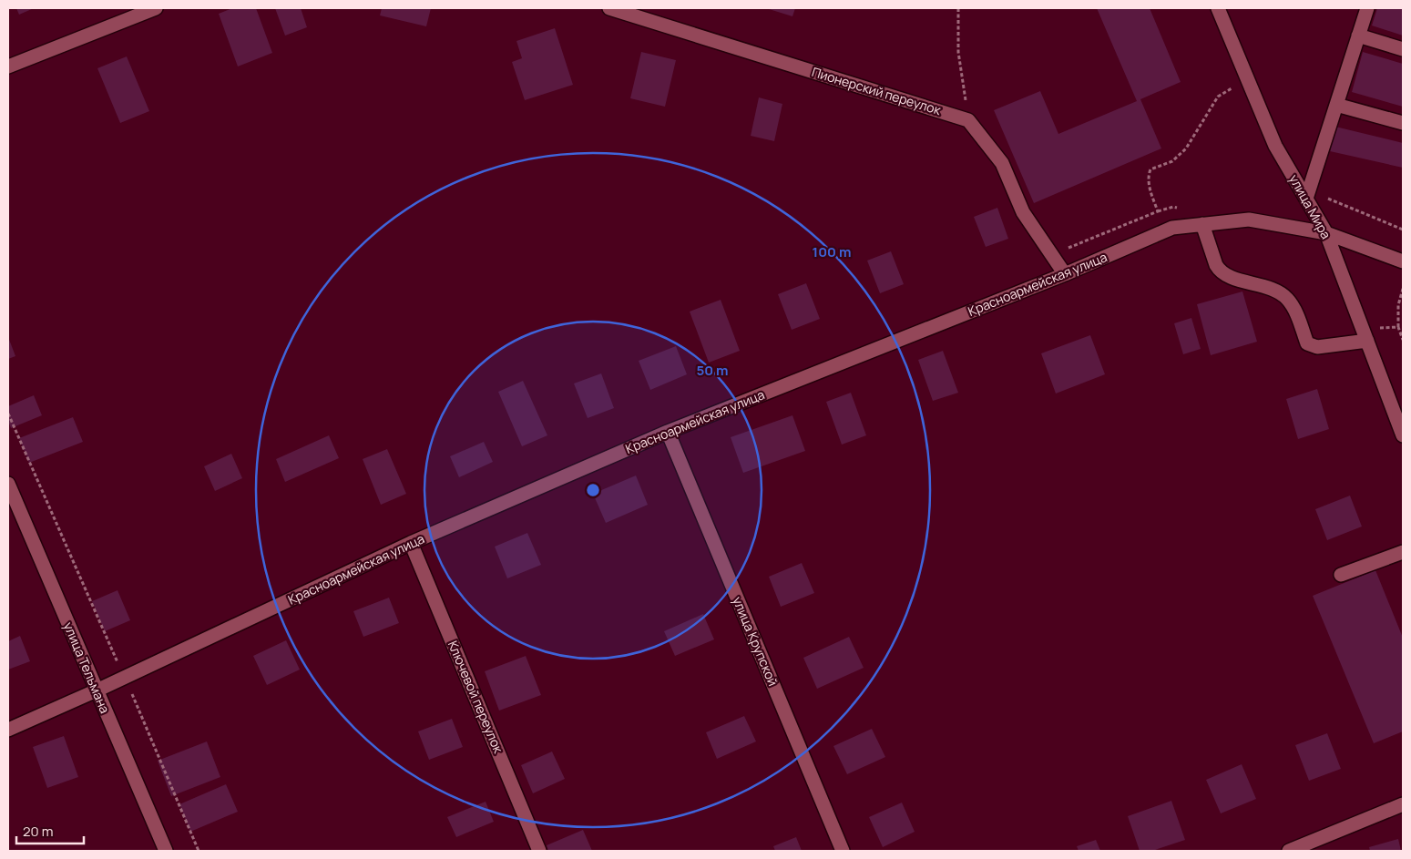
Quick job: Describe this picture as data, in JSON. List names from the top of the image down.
{
  "streets": {
    "street": [
      "Пионерский переулок",
      "улица Мира",
      "Красноармейская улица",
      "улица Крупской",
      "улица Тельмана",
      "Ключевой переулок"
    ]
  },
  "crossings": [
    ["улица Мира", "Красноармейская улица"],
    ["Красноармейская улица", "улица Крупской"],
    ["Красноармейская улица", "улица Тельмана"],
    ["Красноармейская улица", "Ключевой переулок"]
  ],
  "scale_bar": "20 m",
  "rings": ["100 m", "50 m"]
}
